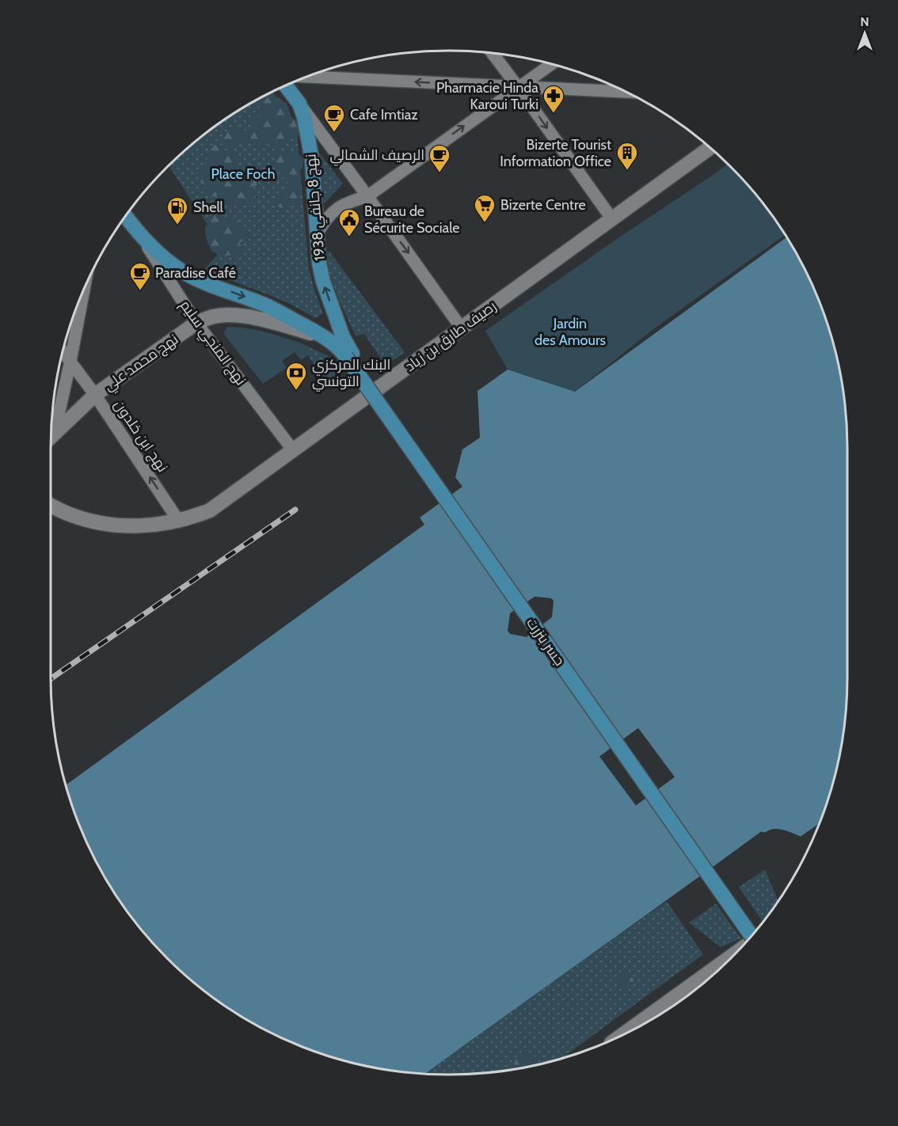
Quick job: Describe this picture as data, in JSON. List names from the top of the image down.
{
  "streets": {
    "main road": [
      "نهج 8 جانفي 1938",
      "رصيف طارق بن زياد",
      "نهج المنجي سليم",
      "نهج محمد علي",
      "جسر بنزرت"
    ],
    "street": ["نهج ابن خلدون"]
  },
  "crossings": [
    ["نهج 8 جانفي 1938", "نهج المنجي سليم"],
    ["نهج 8 جانفي 1938", "نهج محمد علي"],
    ["نهج 8 جانفي 1938", "جسر بنزرت"],
    ["رصيف طارق بن زياد", "نهج المنجي سليم"],
    ["رصيف طارق بن زياد", "نهج ابن خلدون"],
    ["نهج المنجي سليم", "نهج محمد علي"],
    ["نهج المنجي سليم", "جسر بنزرت"],
    ["نهج محمد علي", "نهج ابن خلدون"],
    ["نهج محمد علي", "جسر بنزرت"]
  ],
  "one_way": ["نهج 8 جانفي 1938", "نهج المنجي سليم", "نهج ابن خلدون"],
  "parks": ["Place Foch", "Jardin des Amours"],
  "places": {
    "pharmacy": ["Pharmacie Hinda Karoui Turki"],
    "cafe": ["Cafe Imtiaz", "الرصيف الشمالي", "Paradise Café"],
    "building": ["Bizerte Tourist Information Office"],
    "supermarket": ["Bizerte Centre"],
    "fuel station": ["Shell"],
    "public building": ["Bureau de Sécurite Sociale"],
    "bank": ["البنك المركزي التونسي"]
  },
  "north": "top"
}
